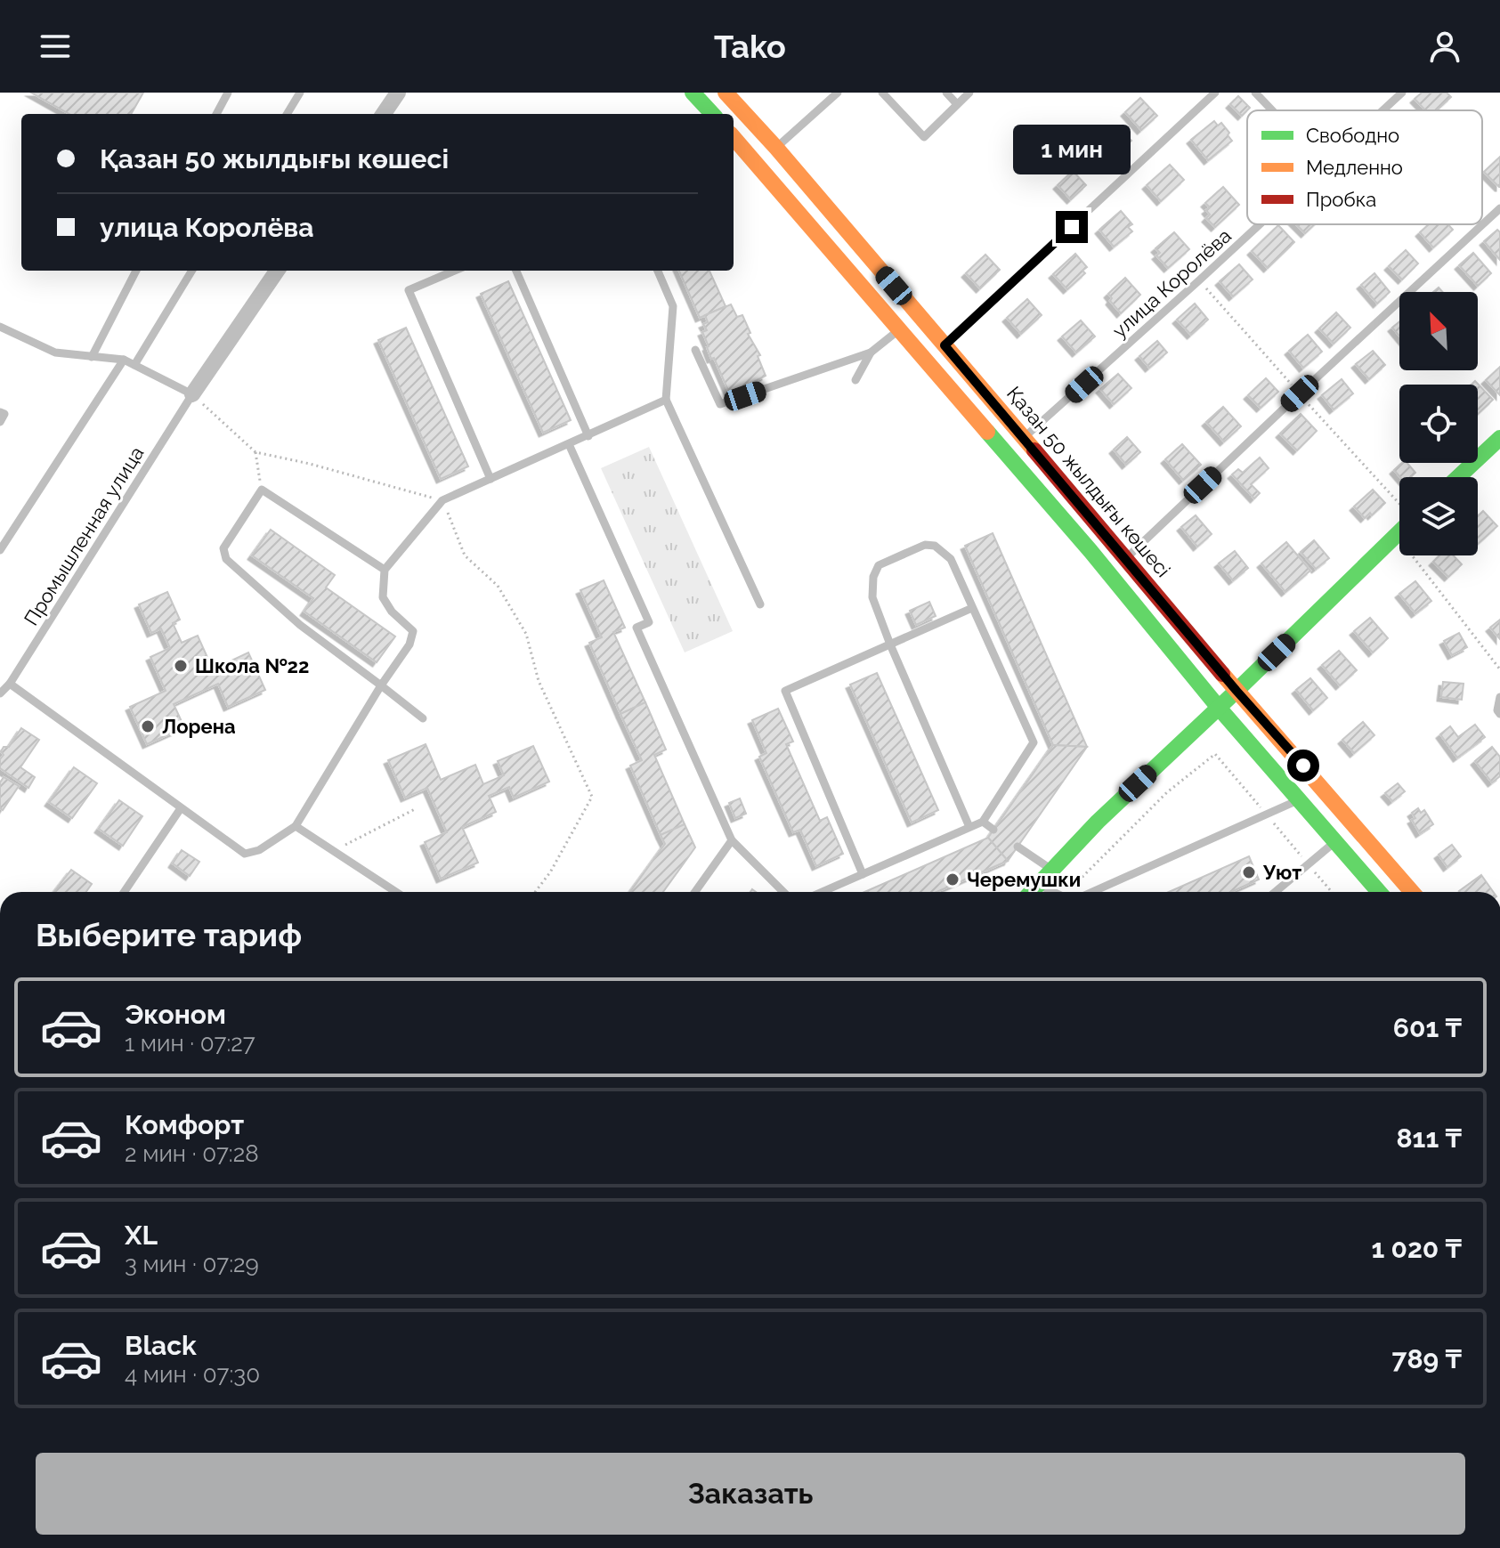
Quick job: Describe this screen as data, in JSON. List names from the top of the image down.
{
  "streets": {
    "street": ["Қазан 50 жылдығы көшесі"],
    "lane": ["улица Королёва", "Промышленная улица"]
  },
  "crossings": [
    ["улица Королёва", "Қазан 50 жылдығы көшесі"]
  ],
  "places": [
    "Школа №22",
    "Лорена",
    "Уют",
    "Черемушки"
  ],
  "legend": ["Свободно", "Медленно", "Пробка"],
  "north": "top left",
  "page": {
    "header": "Tako",
    "banner": ["Қазан 50 жылдығы көшесі", "улица Королёва"],
    "bubble": "1 мин",
    "heading": "Выберите тариф",
    "list": [
      {
        "name": "Эконом",
        "note": "1 мин · 07:27",
        "value": "601 ₸"
      },
      {
        "name": "Комфорт",
        "note": "2 мин · 07:28",
        "value": "811 ₸"
      },
      {
        "name": "XL",
        "note": "3 мин · 07:29",
        "value": "1 020 ₸"
      },
      {
        "name": "Black",
        "note": "4 мин · 07:30",
        "value": "789 ₸"
      }
    ],
    "buttons": "Заказать"
  }
}
